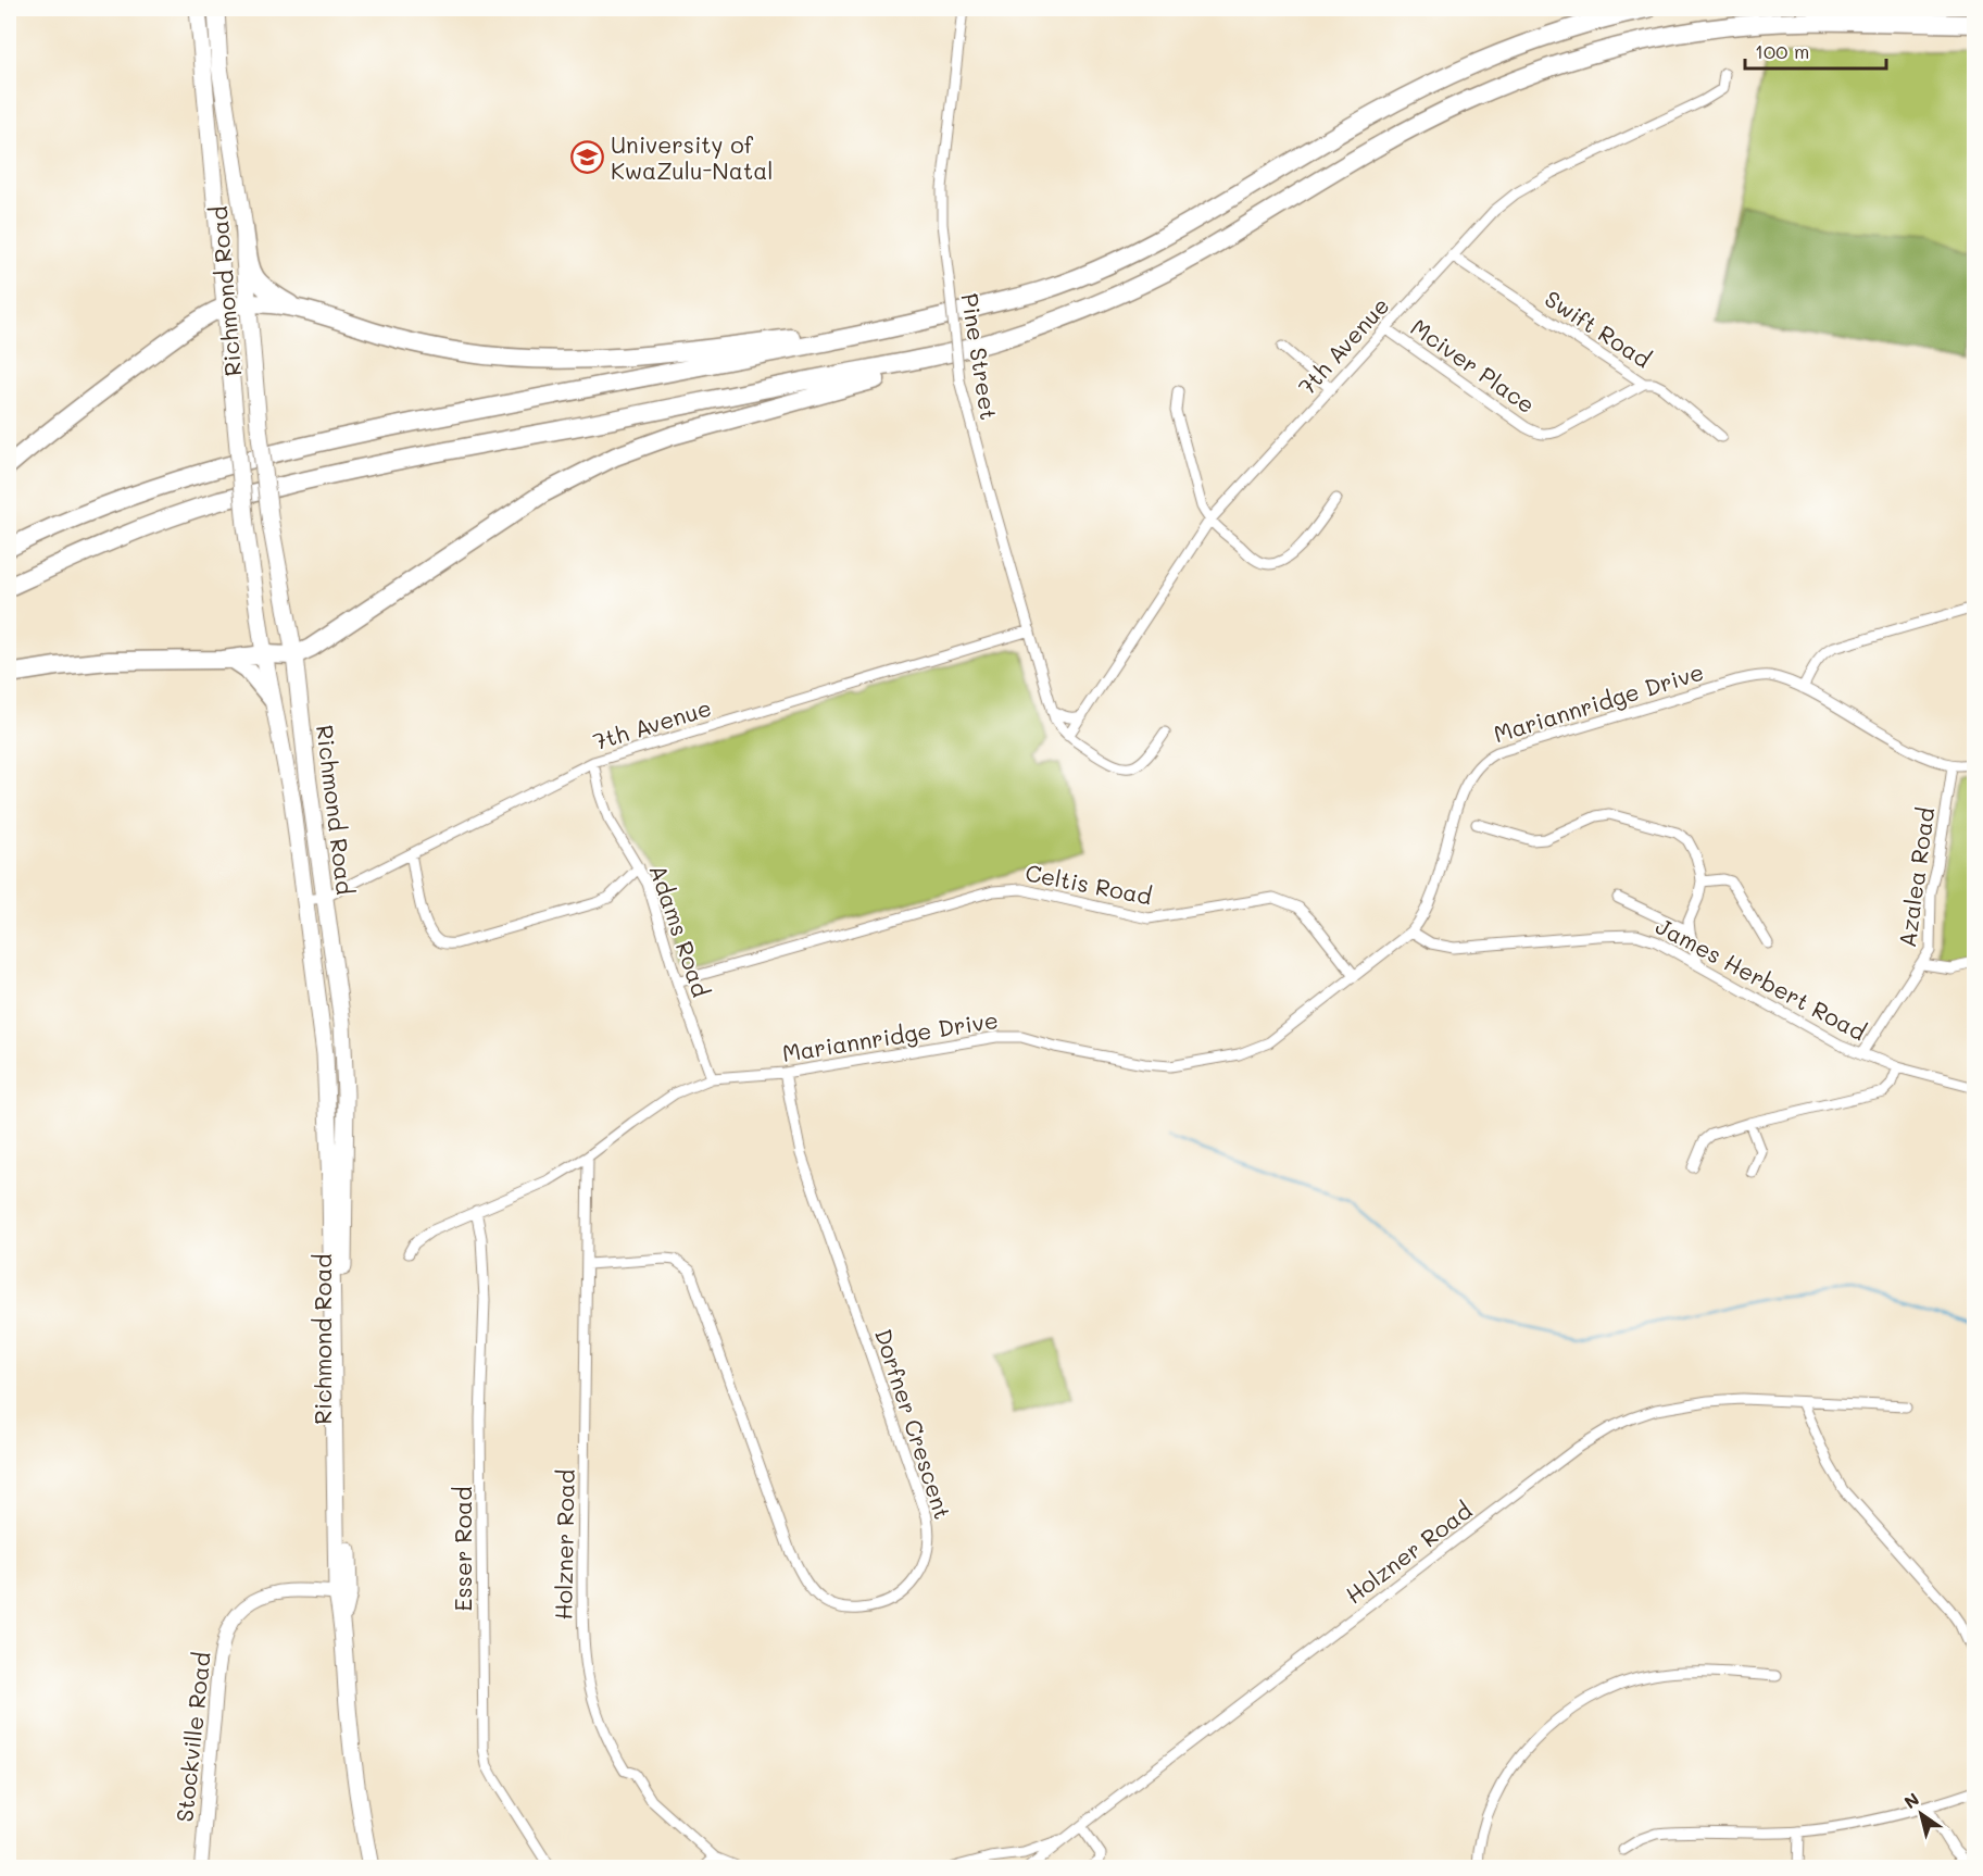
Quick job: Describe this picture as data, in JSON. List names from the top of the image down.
{
  "streets": {
    "highway": ["Richmond Road"],
    "street": [
      "Swift Road",
      "7th Avenue",
      "Pine Street",
      "Mciver Place",
      "Mariannridge Drive",
      "Azalea Road",
      "Celtis Road",
      "Adams Road",
      "James Herbert Road",
      "Dorfner Crescent",
      "Holzner Road",
      "Esser Road",
      "Stockville Road"
    ]
  },
  "crossings": [
    ["Richmond Road", "7th Avenue"],
    ["Richmond Road", "Stockville Road"],
    ["Swift Road", "7th Avenue"],
    ["Swift Road", "Mciver Place"],
    ["7th Avenue", "Pine Street"],
    ["7th Avenue", "Mciver Place"],
    ["7th Avenue", "Adams Road"],
    ["Mariannridge Drive", "Azalea Road"],
    ["Mariannridge Drive", "Celtis Road"],
    ["Mariannridge Drive", "Adams Road"],
    ["Mariannridge Drive", "James Herbert Road"],
    ["Mariannridge Drive", "Dorfner Crescent"],
    ["Mariannridge Drive", "Holzner Road"],
    ["Mariannridge Drive", "Esser Road"],
    ["Azalea Road", "James Herbert Road"],
    ["Celtis Road", "Adams Road"],
    ["Dorfner Crescent", "Holzner Road"]
  ],
  "places": {
    "school or university": ["University of KwaZulu-Natal"]
  },
  "scale_bar": "100 m",
  "north": "top left"
}
